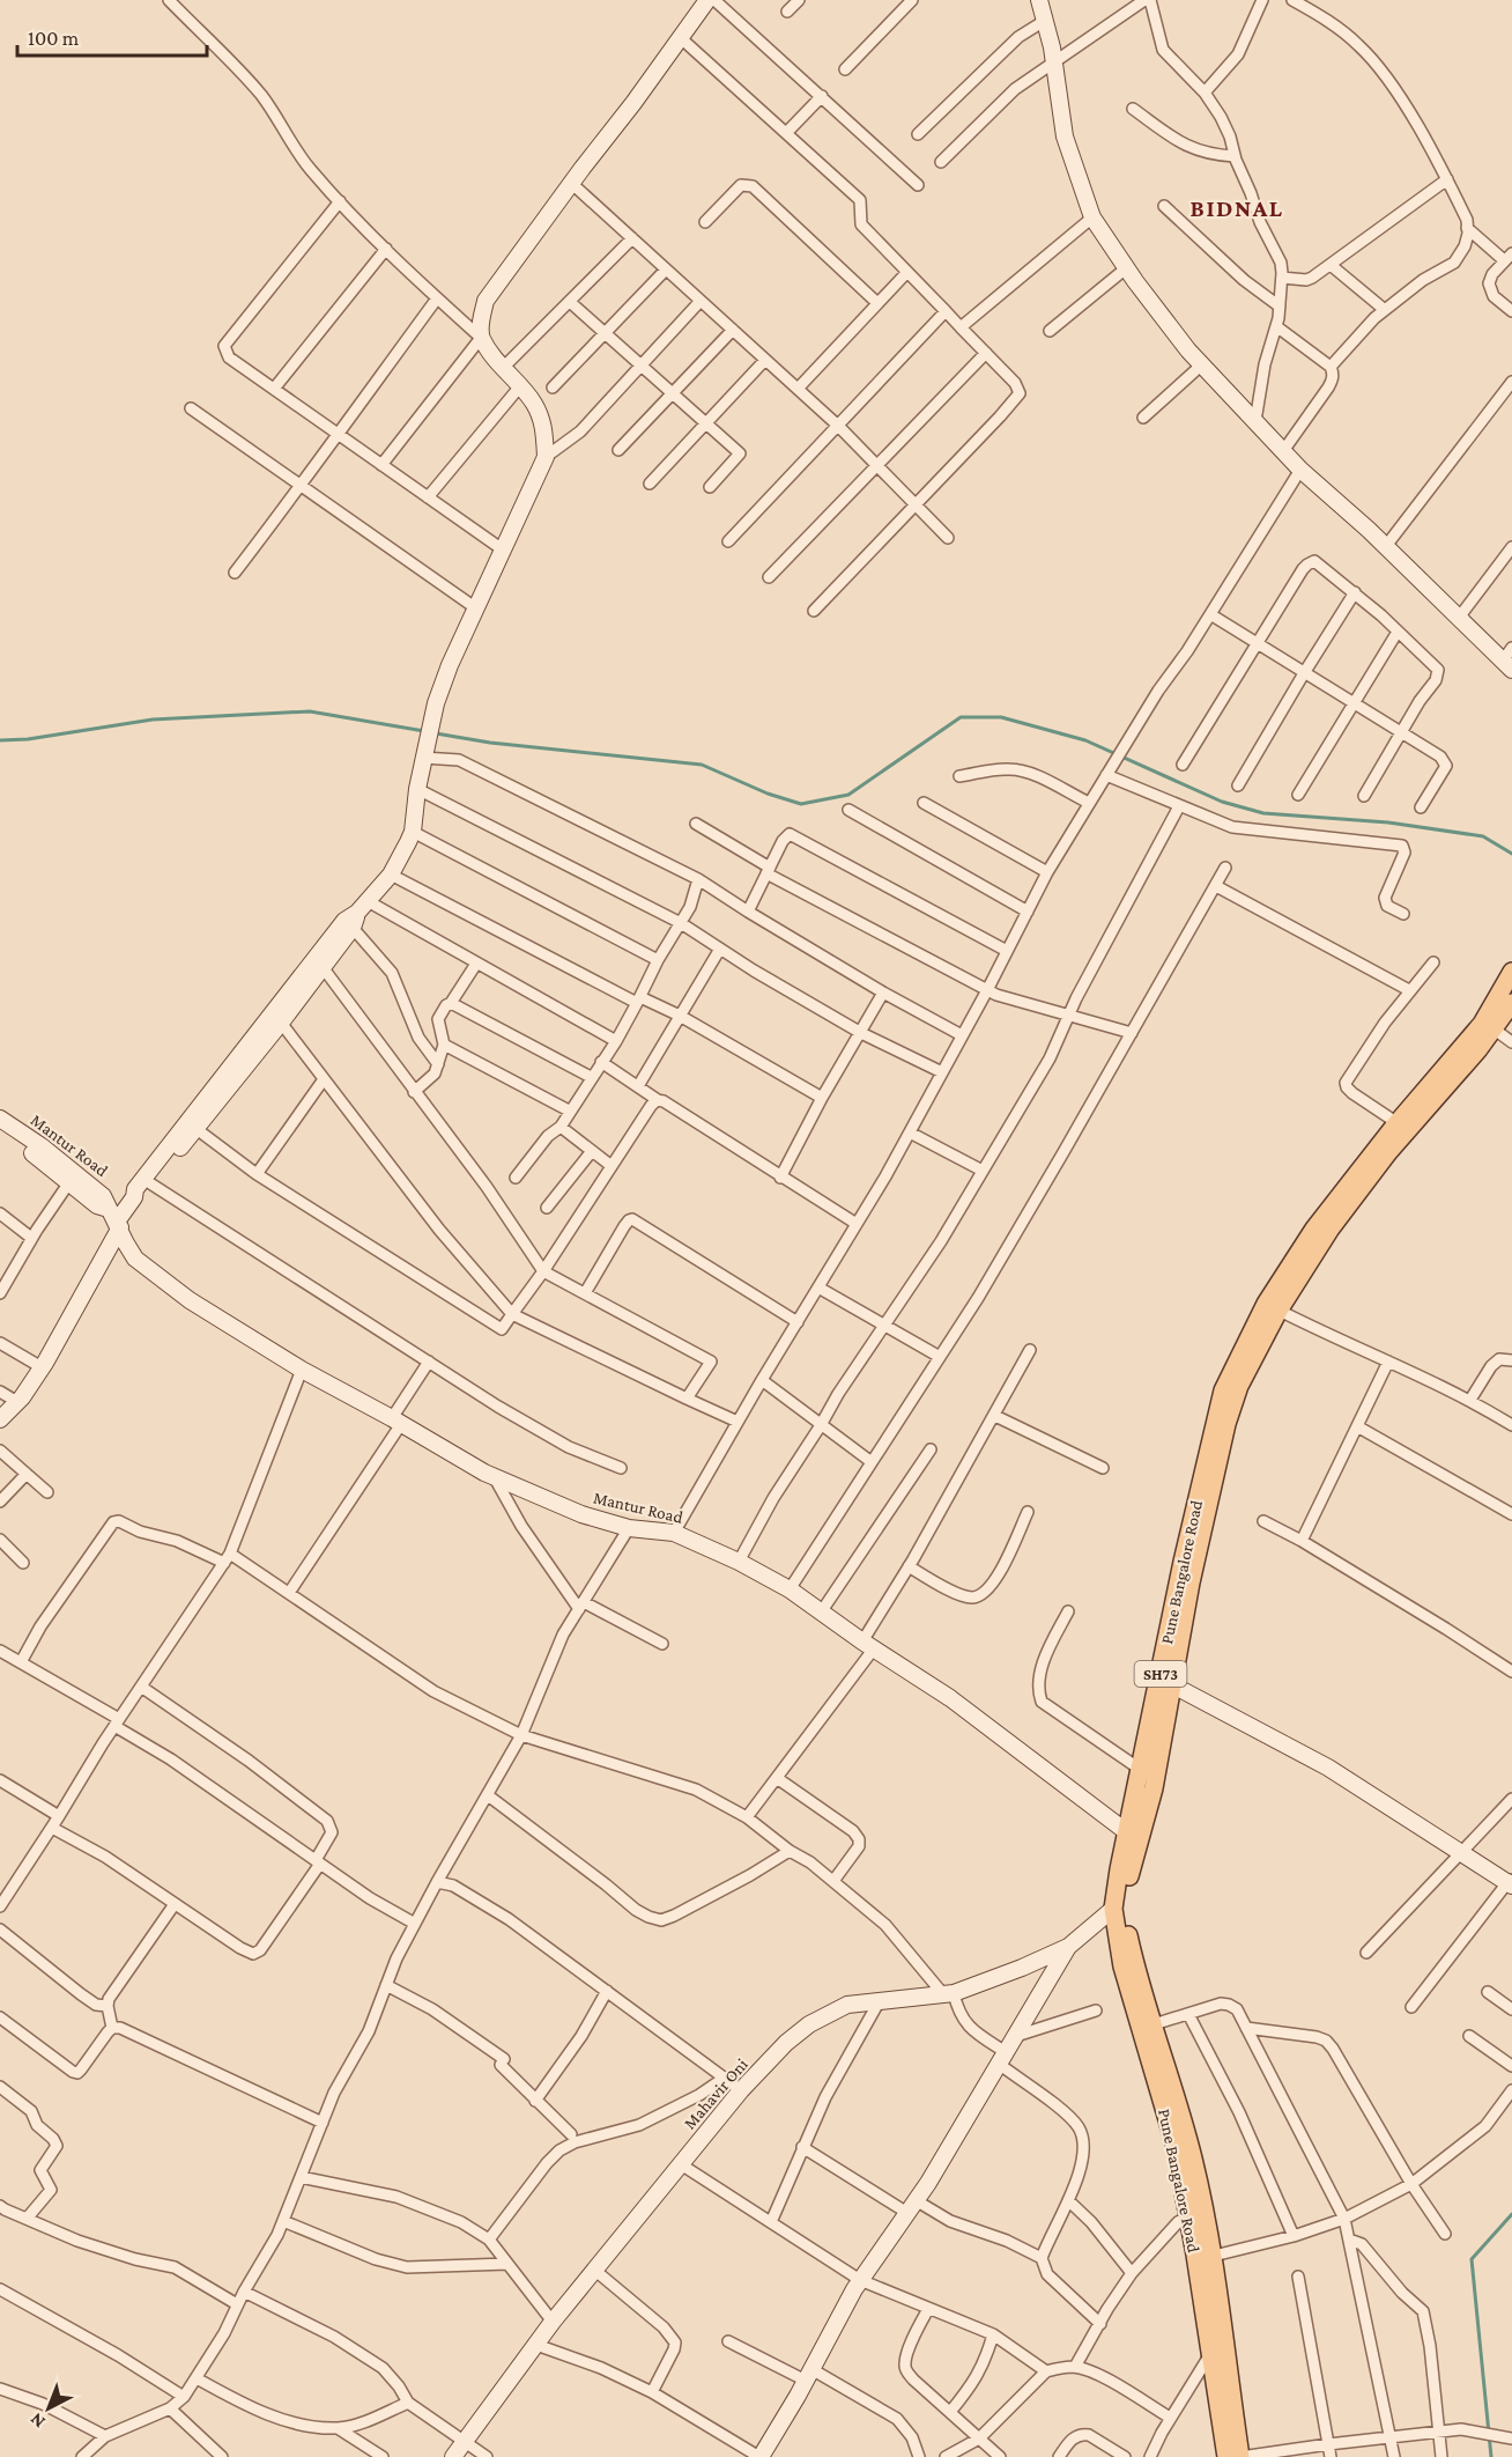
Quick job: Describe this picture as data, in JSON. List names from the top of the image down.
{
  "streets": {
    "main road": ["Pune Bangalore Road", "SH73"],
    "street": ["Mantur Road", "Mahavir Oni"]
  },
  "crossings": [
    ["Mantur Road", "Pune Bangalore Road"],
    ["Pune Bangalore Road", "Mahavir Oni"]
  ],
  "districts": ["BIDNAL"],
  "scale_bar": "100 m",
  "north": "bottom left"
}
